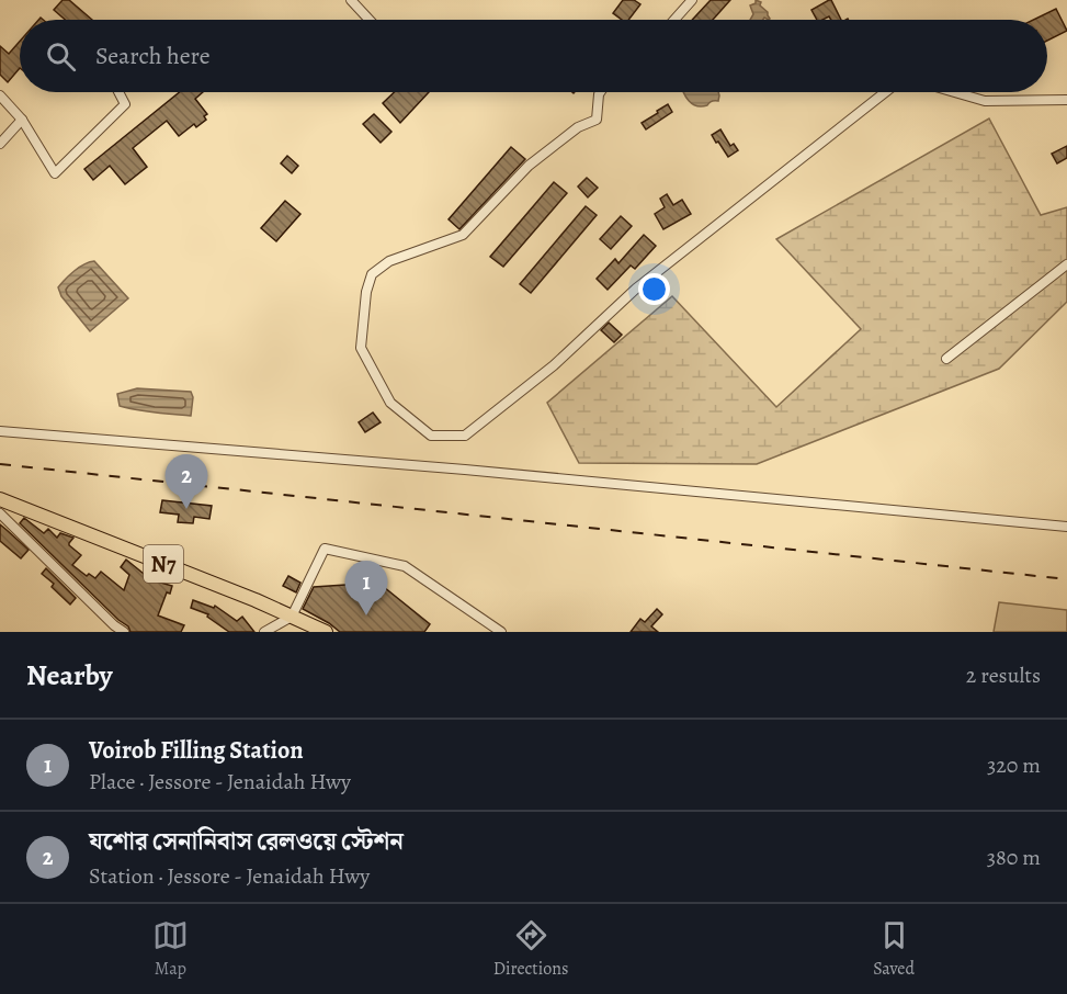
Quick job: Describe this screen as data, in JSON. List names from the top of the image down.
{
  "streets": {
    "highway": ["N7"]
  },
  "page": {
    "search": "Search here",
    "pins": ["2", "1"],
    "heading": ["Nearby", "2 results"],
    "list": [
      {
        "mark": "1",
        "name": "Voirob Filling Station",
        "note": "Place · Jessore - Jenaidah Hwy",
        "value": "320 m"
      },
      {
        "mark": "2",
        "name": "যশোর সেনানিবাস রেলওয়ে স্টেশন",
        "note": "Station · Jessore - Jenaidah Hwy",
        "value": "380 m"
      }
    ],
    "nav": ["Map", "Directions", "Saved"]
  }
}
